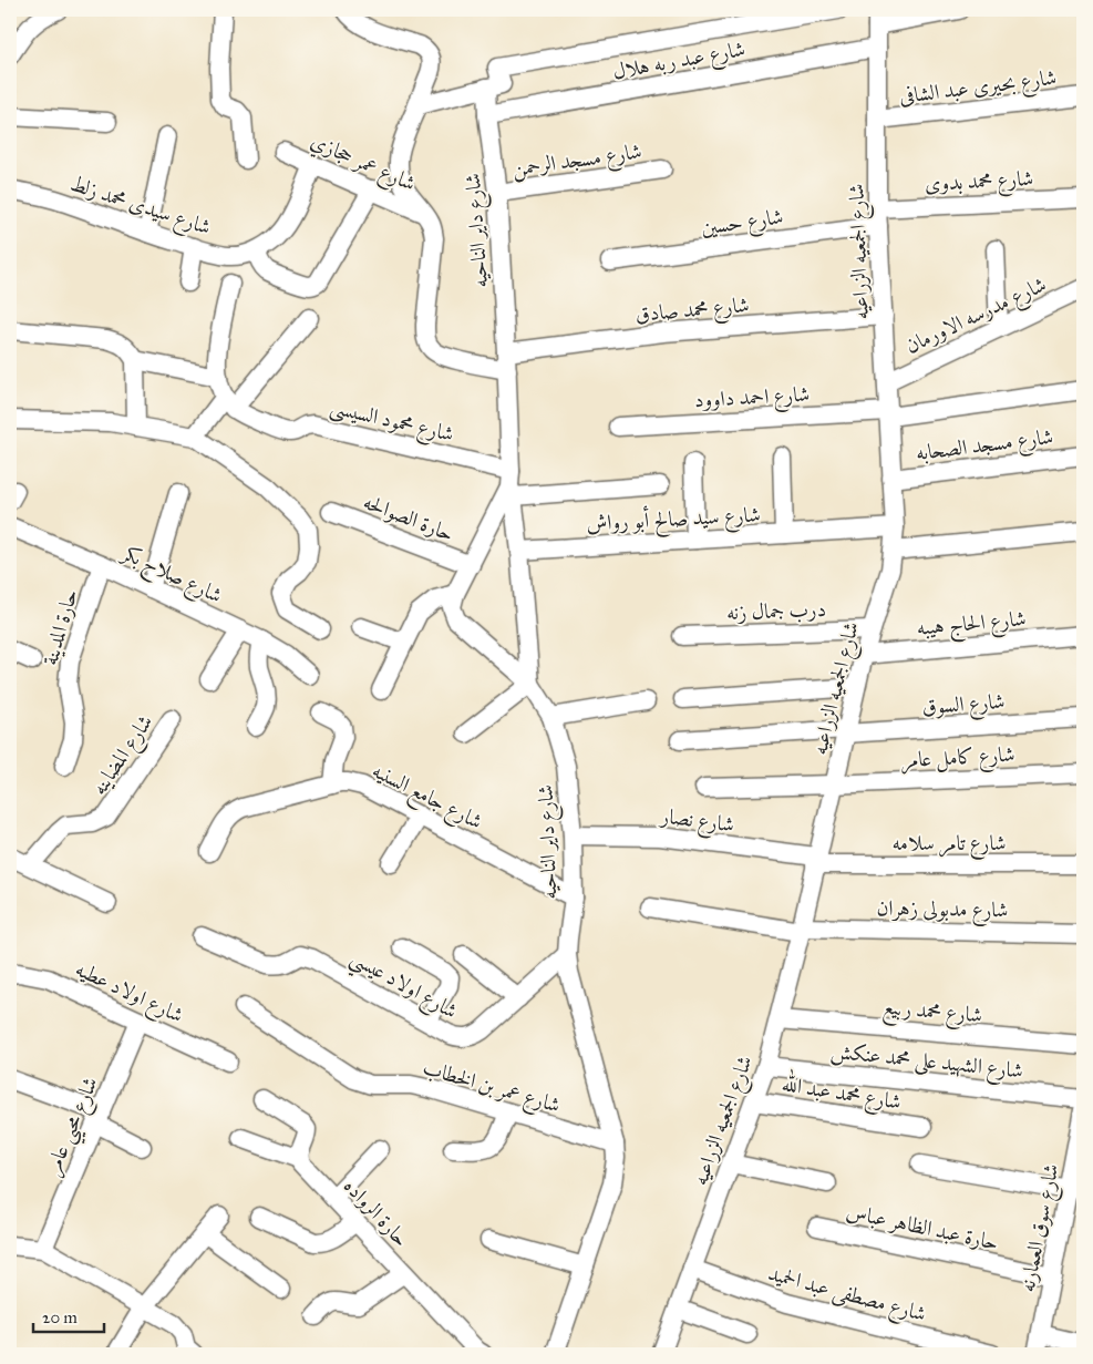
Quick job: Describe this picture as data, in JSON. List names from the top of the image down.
{
  "streets": {
    "street": [
      "شارع عبد ربه هلال",
      "شارع بحيرى عبد الشافى",
      "شارع مسجد الرحمن",
      "شارع عمر حجازي",
      "شارع محمد بدوى",
      "شارع سيدى محمد زلط",
      "شارع حسين",
      "شارع داير الناحيه",
      "شارع الجمعيه الزراعيه",
      "شارع محمد صادق",
      "شارع مدرسه الاورمان",
      "شارع احمد داوود",
      "شارع محمود السيسى",
      "شارع مسجد الصحابه",
      "حارة الصوالحه",
      "شارع سيد صالح أبو رواش",
      "شارع صلاح بكر",
      "درب جمال زنه",
      "شارع الحاج هيبه",
      "حارة المدينة",
      "شارع السوق",
      "شارع المضاينه",
      "شارع كامل عامر",
      "شارع جامع السنيه",
      "شارع نصار",
      "شارع تامر سلامه",
      "شارع مدبولى زهران",
      "شارع اولاد عيسي",
      "شارع اولاد عطيه",
      "شارع محمد ربيع",
      "شارع الشهيد على محمد عنكش",
      "شارع عمر بن الخطاب",
      "شارع محمد عبد الله",
      "شارع محيي عامر",
      "حارة الرواده",
      "حارة عبد الظاهر عباس",
      "شارع سوق العمارنه",
      "شارع مصطفى عبد الحميد"
    ]
  },
  "crossings": [
    ["شارع عبد ربه هلال", "شارع داير الناحيه"],
    ["شارع عبد ربه هلال", "شارع الجمعيه الزراعيه"],
    ["شارع بحيرى عبد الشافى", "شارع الجمعيه الزراعيه"],
    ["شارع مسجد الرحمن", "شارع داير الناحيه"],
    ["شارع عمر حجازي", "شارع سيدى محمد زلط"],
    ["شارع عمر حجازي", "شارع داير الناحيه"],
    ["شارع محمد بدوى", "شارع حسين"],
    ["شارع محمد بدوى", "شارع الجمعيه الزراعيه"],
    ["شارع حسين", "شارع الجمعيه الزراعيه"],
    ["شارع داير الناحيه", "شارع محمد صادق"],
    ["شارع داير الناحيه", "شارع محمود السيسى"],
    ["شارع داير الناحيه", "حارة الصوالحه"],
    ["شارع داير الناحيه", "شارع جامع السنيه"],
    ["شارع داير الناحيه", "شارع نصار"],
    ["شارع داير الناحيه", "شارع اولاد عيسي"],
    ["شارع داير الناحيه", "شارع عمر بن الخطاب"],
    ["شارع الجمعيه الزراعيه", "شارع محمد صادق"],
    ["شارع الجمعيه الزراعيه", "شارع مدرسه الاورمان"],
    ["شارع الجمعيه الزراعيه", "شارع احمد داوود"],
    ["شارع الجمعيه الزراعيه", "شارع مسجد الصحابه"],
    ["شارع الجمعيه الزراعيه", "شارع سيد صالح أبو رواش"],
    ["شارع الجمعيه الزراعيه", "درب جمال زنه"],
    ["شارع الجمعيه الزراعيه", "شارع الحاج هيبه"],
    ["شارع الجمعيه الزراعيه", "شارع السوق"],
    ["شارع الجمعيه الزراعيه", "شارع كامل عامر"],
    ["شارع الجمعيه الزراعيه", "شارع نصار"],
    ["شارع الجمعيه الزراعيه", "شارع تامر سلامه"],
    ["شارع الجمعيه الزراعيه", "شارع مدبولى زهران"],
    ["شارع الجمعيه الزراعيه", "شارع محمد ربيع"],
    ["شارع الجمعيه الزراعيه", "شارع الشهيد على محمد عنكش"],
    ["شارع الجمعيه الزراعيه", "شارع محمد عبد الله"],
    ["شارع الجمعيه الزراعيه", "شارع مصطفى عبد الحميد"],
    ["شارع صلاح بكر", "حارة المدينة"],
    ["شارع نصار", "شارع تامر سلامه"],
    ["شارع اولاد عطيه", "شارع محيي عامر"],
    ["حارة عبد الظاهر عباس", "شارع سوق العمارنه"]
  ],
  "scale_bar": "20 m"
}
